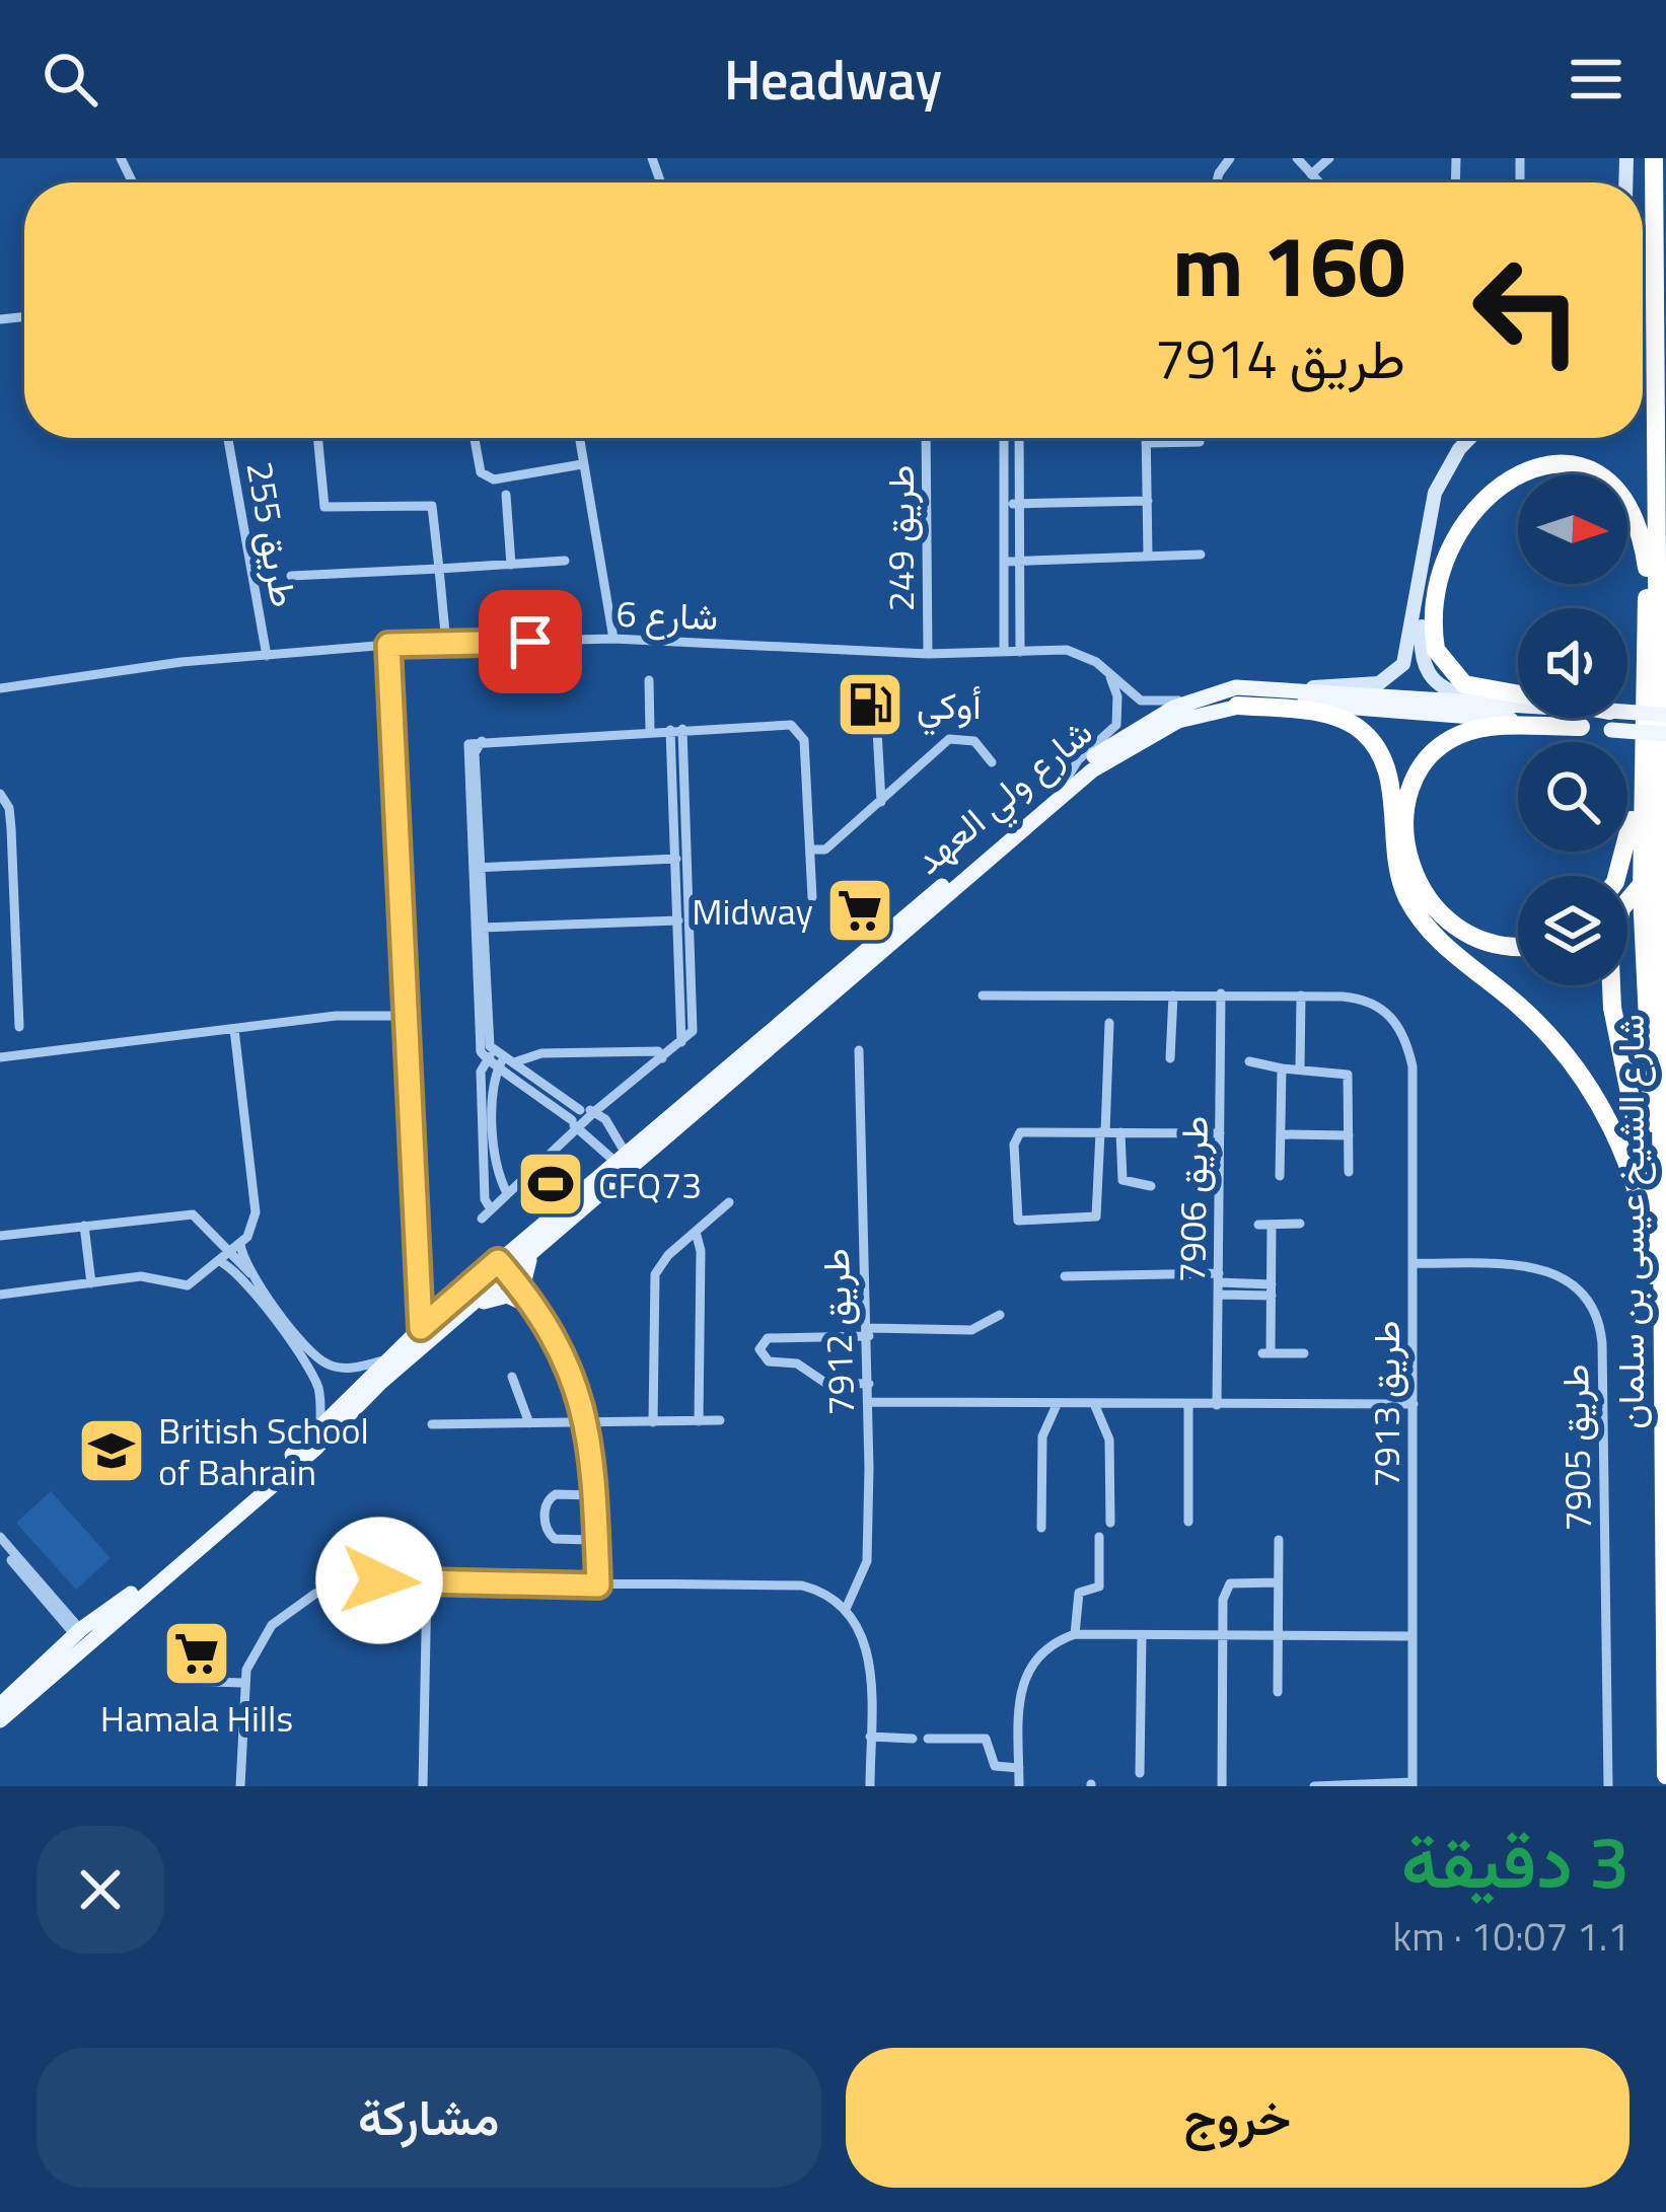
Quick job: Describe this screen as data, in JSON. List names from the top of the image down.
{
  "streets": {
    "highway": ["شارع الشيخ عيسى بن سلمان"],
    "main road": ["شارع ولي العهد"],
    "street": [
      "طريق 255",
      "طريق 249",
      "شارع 6",
      "طريق 7906",
      "طريق 7912",
      "طريق 7913",
      "طريق 7905"
    ]
  },
  "crossings": [
    ["طريق 255", "شارع 6"],
    ["طريق 249", "شارع 6"],
    ["شارع 6", "شارع ولي العهد"],
    ["طريق 7913", "طريق 7905"]
  ],
  "places": {
    "fuel station": ["أوكي"],
    "supermarket": ["Midway", "Hamala Hills"],
    "sports": ["CFQ73"],
    "school or university": ["British School of Bahrain"]
  },
  "north": "right",
  "page": {
    "header": "Headway",
    "turn": ["160 m", "طريق 7914"],
    "heading": ["3 دقيقة", "1.1 km · 10:07"],
    "buttons": ["خروج", "مشاركة"]
  }
}
